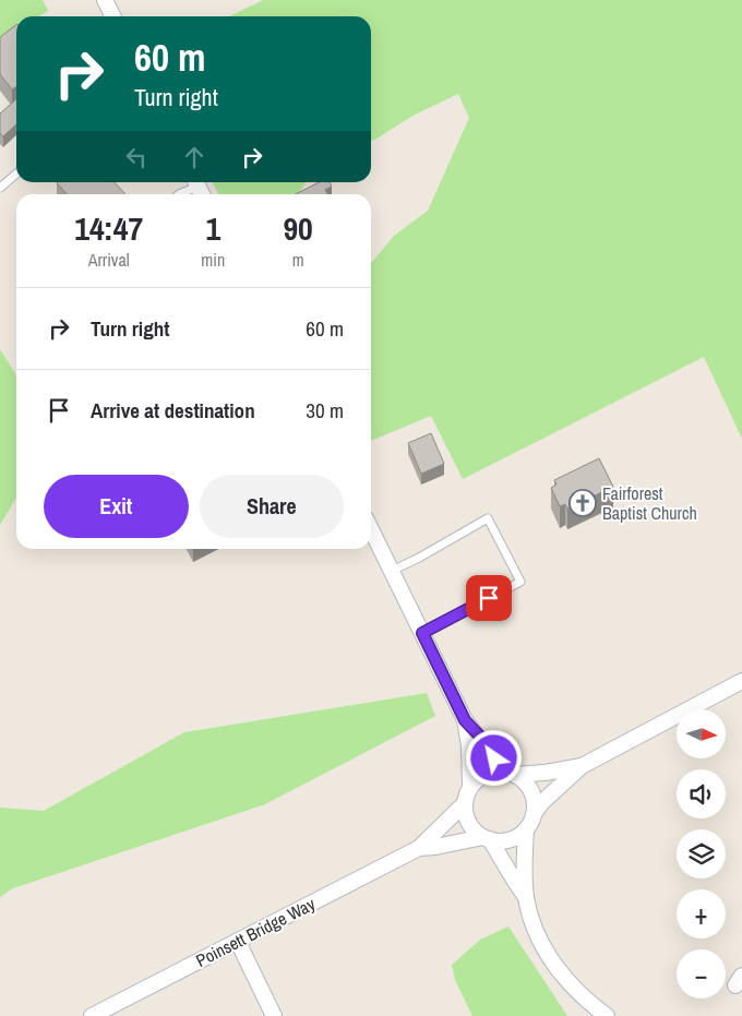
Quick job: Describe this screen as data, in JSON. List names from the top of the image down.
{
  "streets": {
    "street": ["Poinsett Bridge Way"]
  },
  "places": {
    "church": ["Fairforest Baptist Church"]
  },
  "north": "right",
  "page": {
    "turn": ["60 m", "Turn right"],
    "eta": [
      "14:47",
      "Arrival",
      "1",
      "min",
      "90",
      "m"
    ],
    "list": [
      {
        "name": "Turn right",
        "value": "60 m"
      },
      {
        "name": "Arrive at destination",
        "value": "30 m"
      }
    ],
    "buttons": ["Exit", "Share"],
    "map_buttons": ["+", "−"]
  }
}
